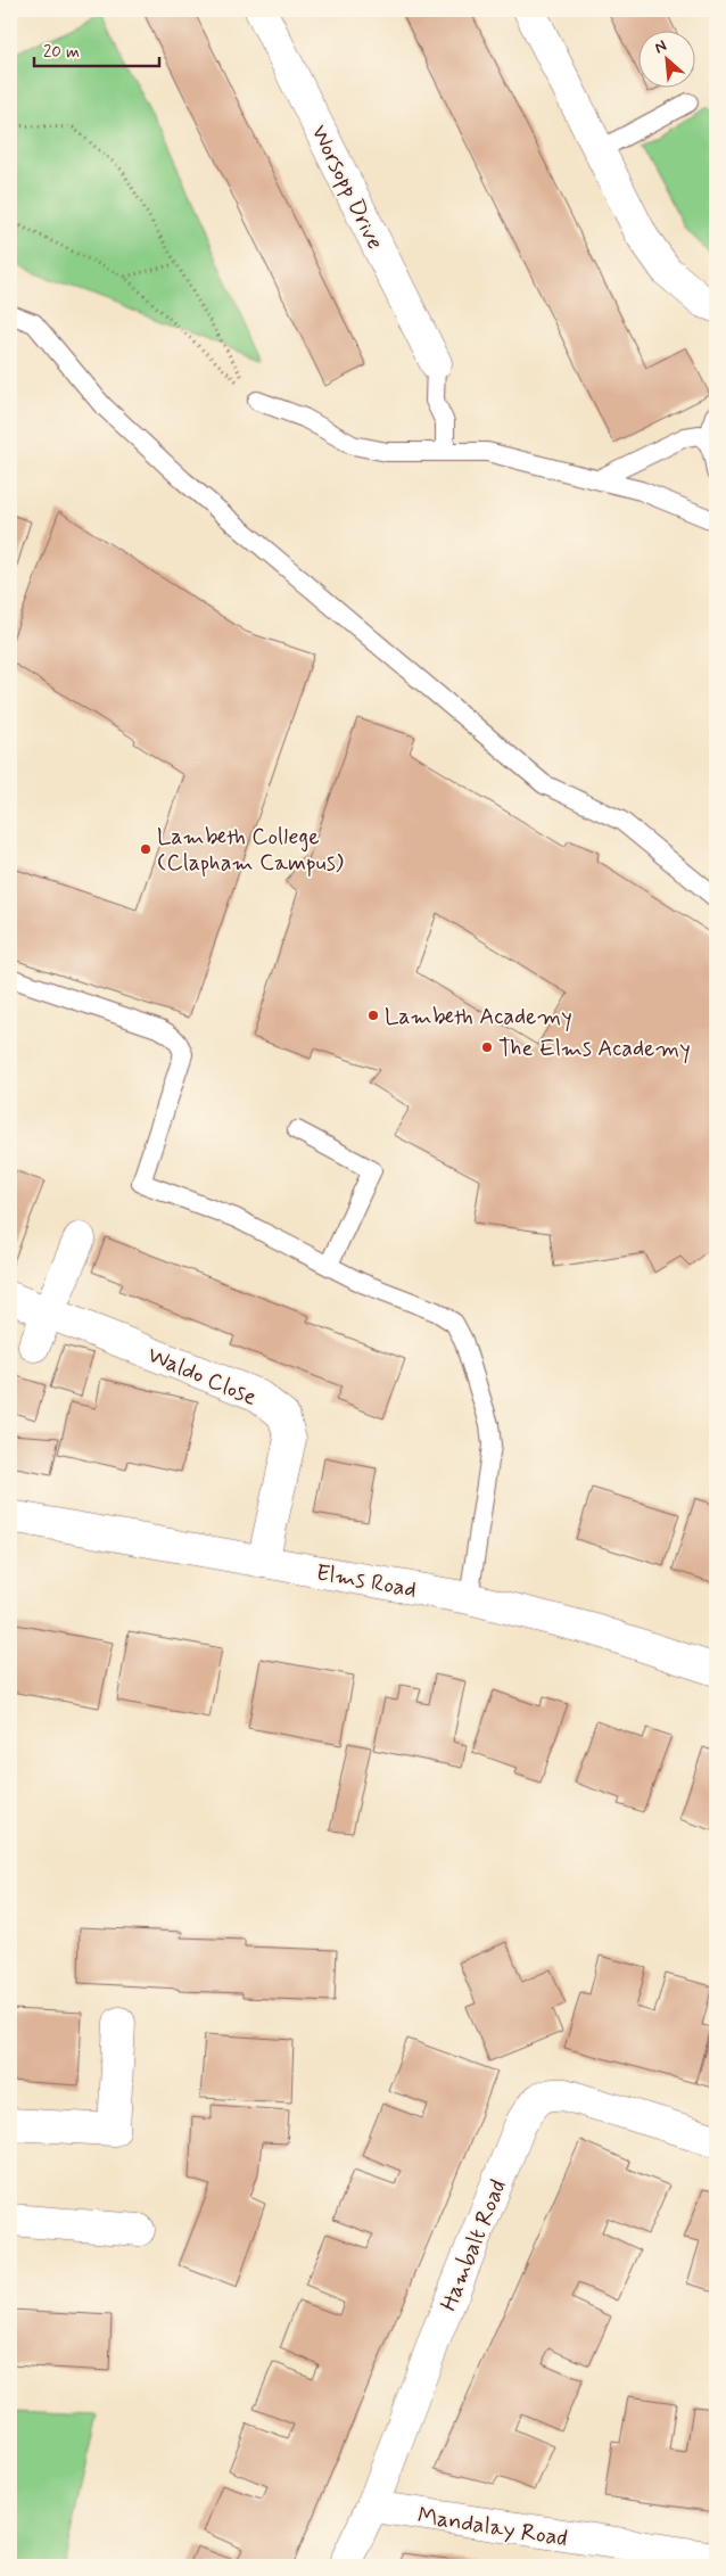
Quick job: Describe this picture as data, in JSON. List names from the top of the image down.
{
  "streets": {
    "street": [
      "Worsopp Drive",
      "Waldo Close",
      "Elms Road",
      "Hambalt Road",
      "Mandalay Road"
    ]
  },
  "crossings": [
    ["Waldo Close", "Elms Road"],
    ["Hambalt Road", "Mandalay Road"]
  ],
  "places": ["Lambeth College (Clapham Campus)", "Lambeth Academy", "The Elms Academy"],
  "scale_bar": "20 m",
  "north": "top left"
}
